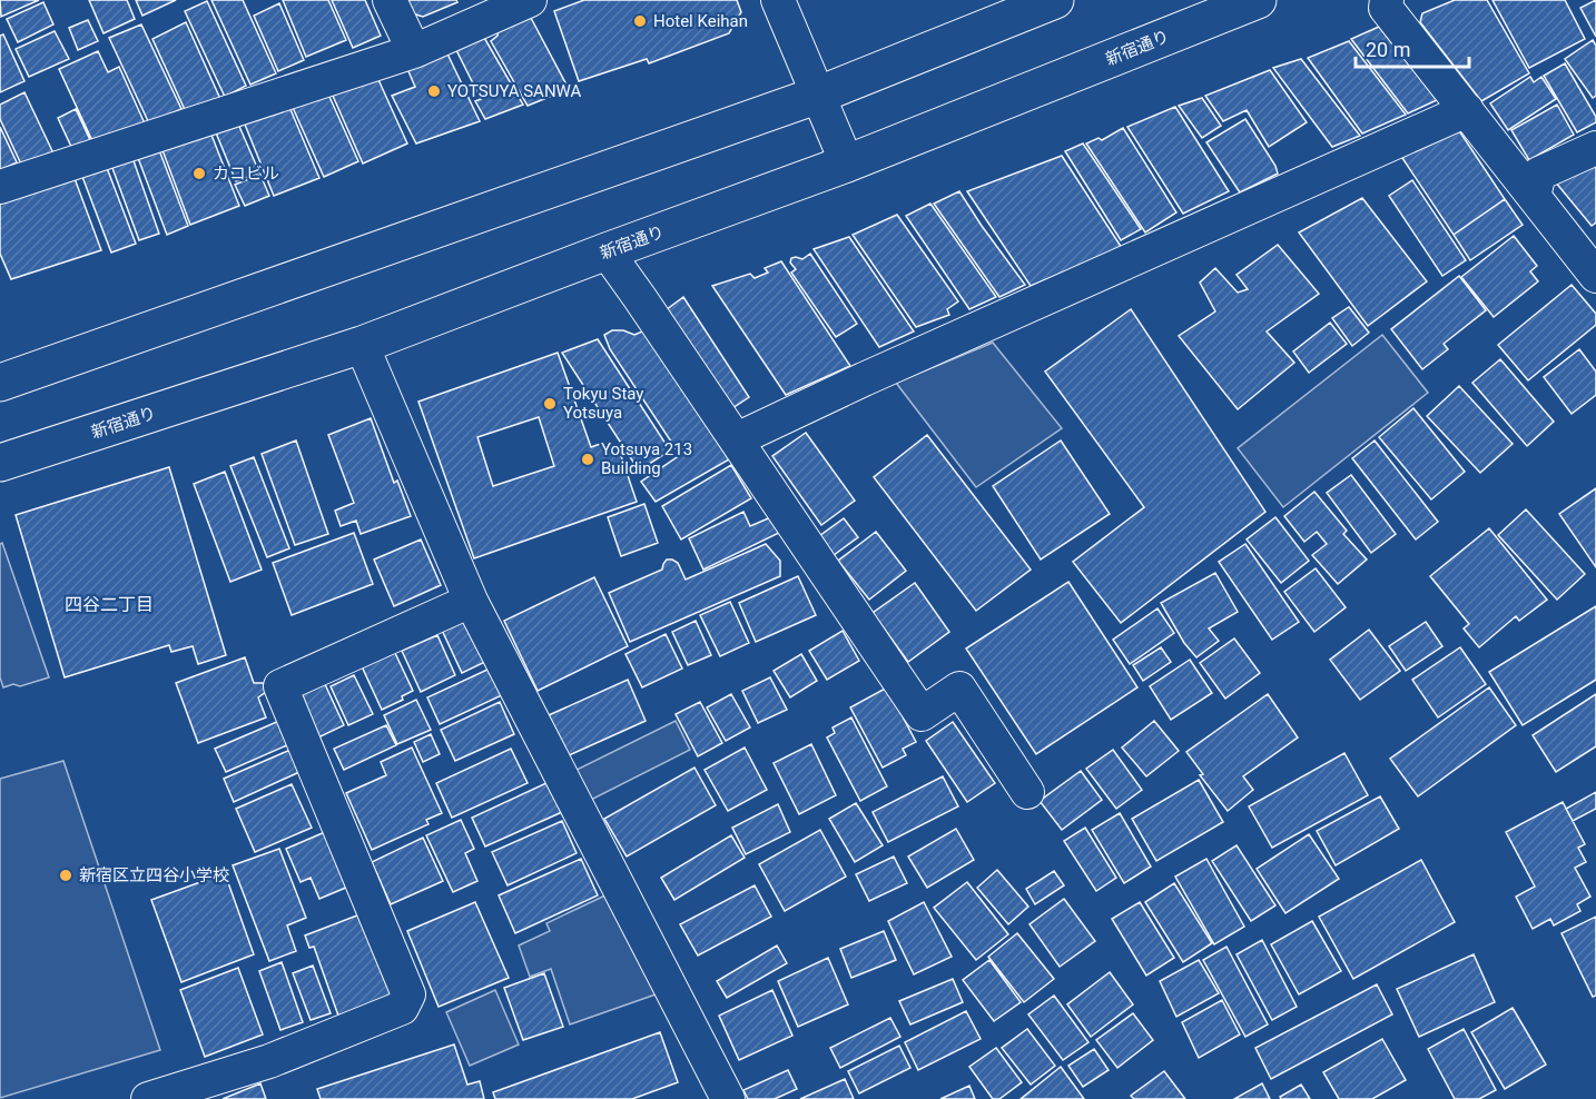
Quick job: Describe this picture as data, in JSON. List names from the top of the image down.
{
  "streets": {
    "highway": ["新宿通り"]
  },
  "districts": ["四谷二丁目"],
  "places": [
    "Hotel Keihan",
    "YOTSUYA SANWA",
    "カコビル",
    "Tokyu Stay Yotsuya",
    "Yotsuya 213 Building",
    "新宿区立四谷小学校"
  ],
  "scale_bar": "20 m"
}
